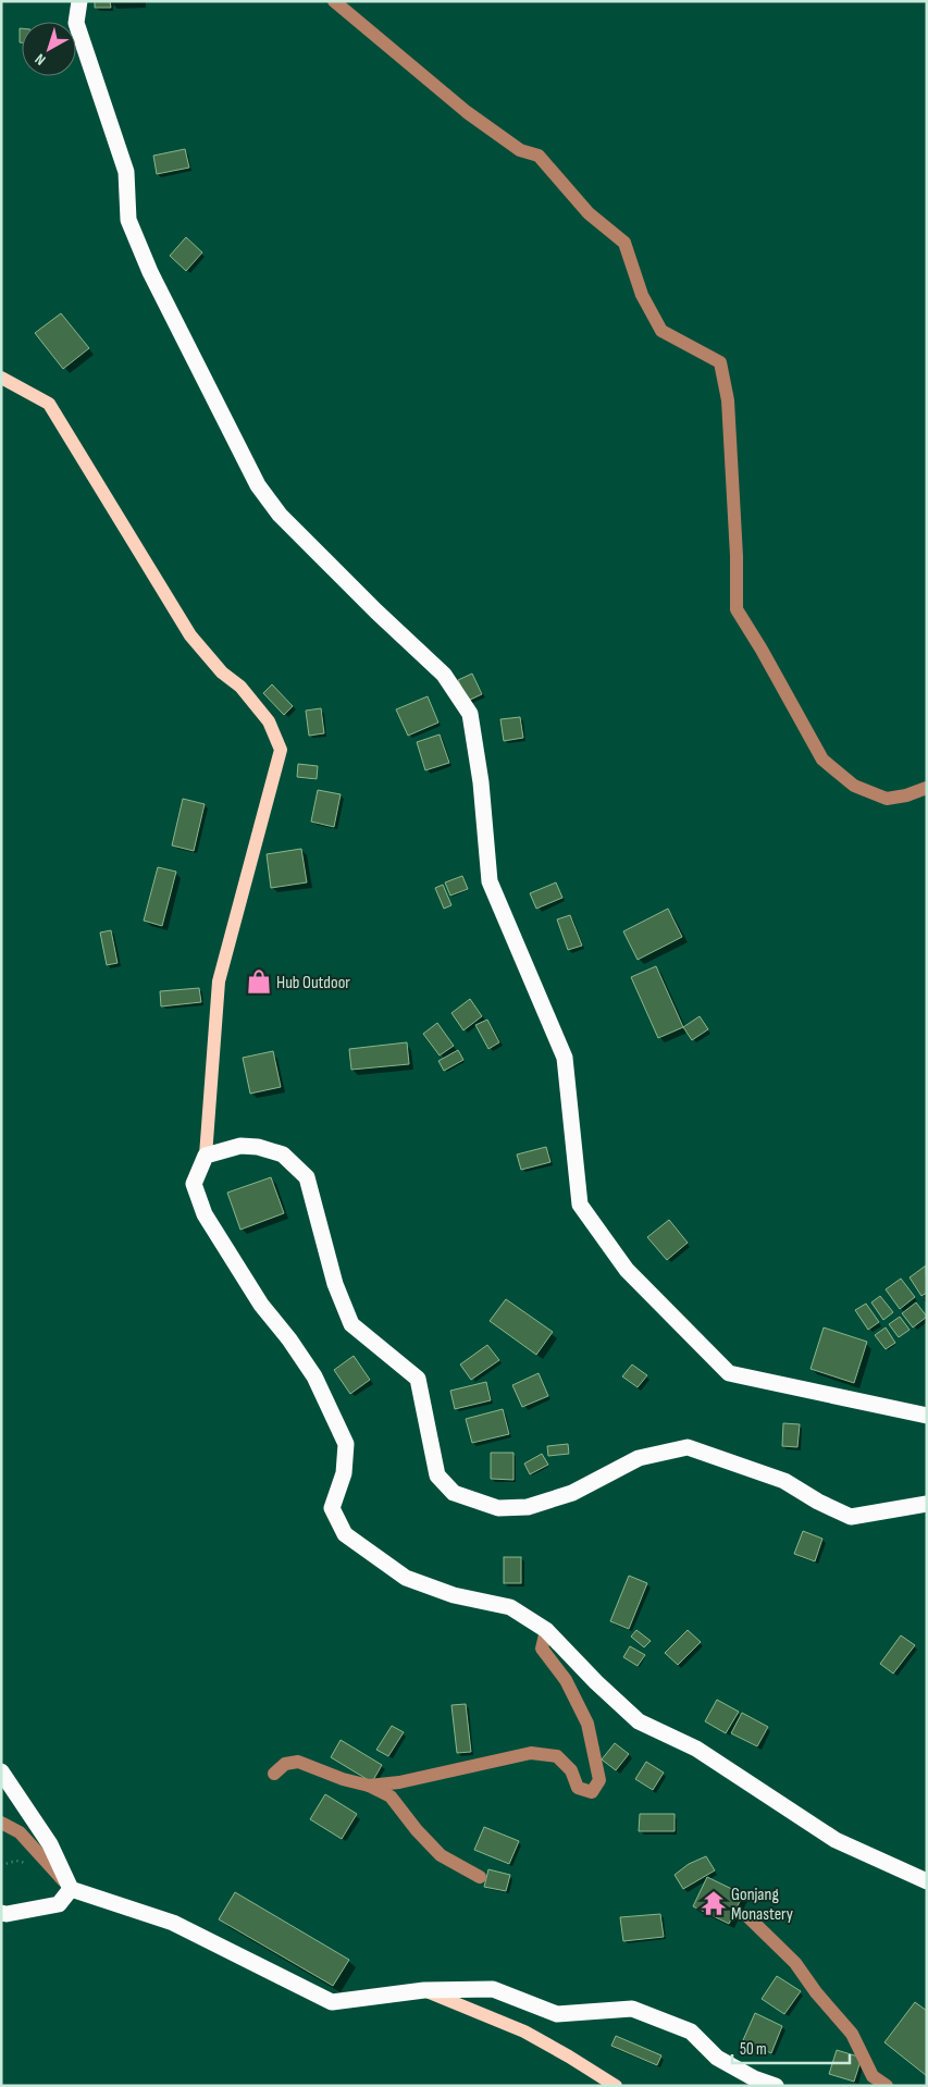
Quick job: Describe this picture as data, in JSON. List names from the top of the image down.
{
  "places": {
    "shop": ["Hub Outdoor"],
    "temple": ["Gonjang Monastery"]
  },
  "scale_bar": "50 m",
  "north": "bottom left"
}
